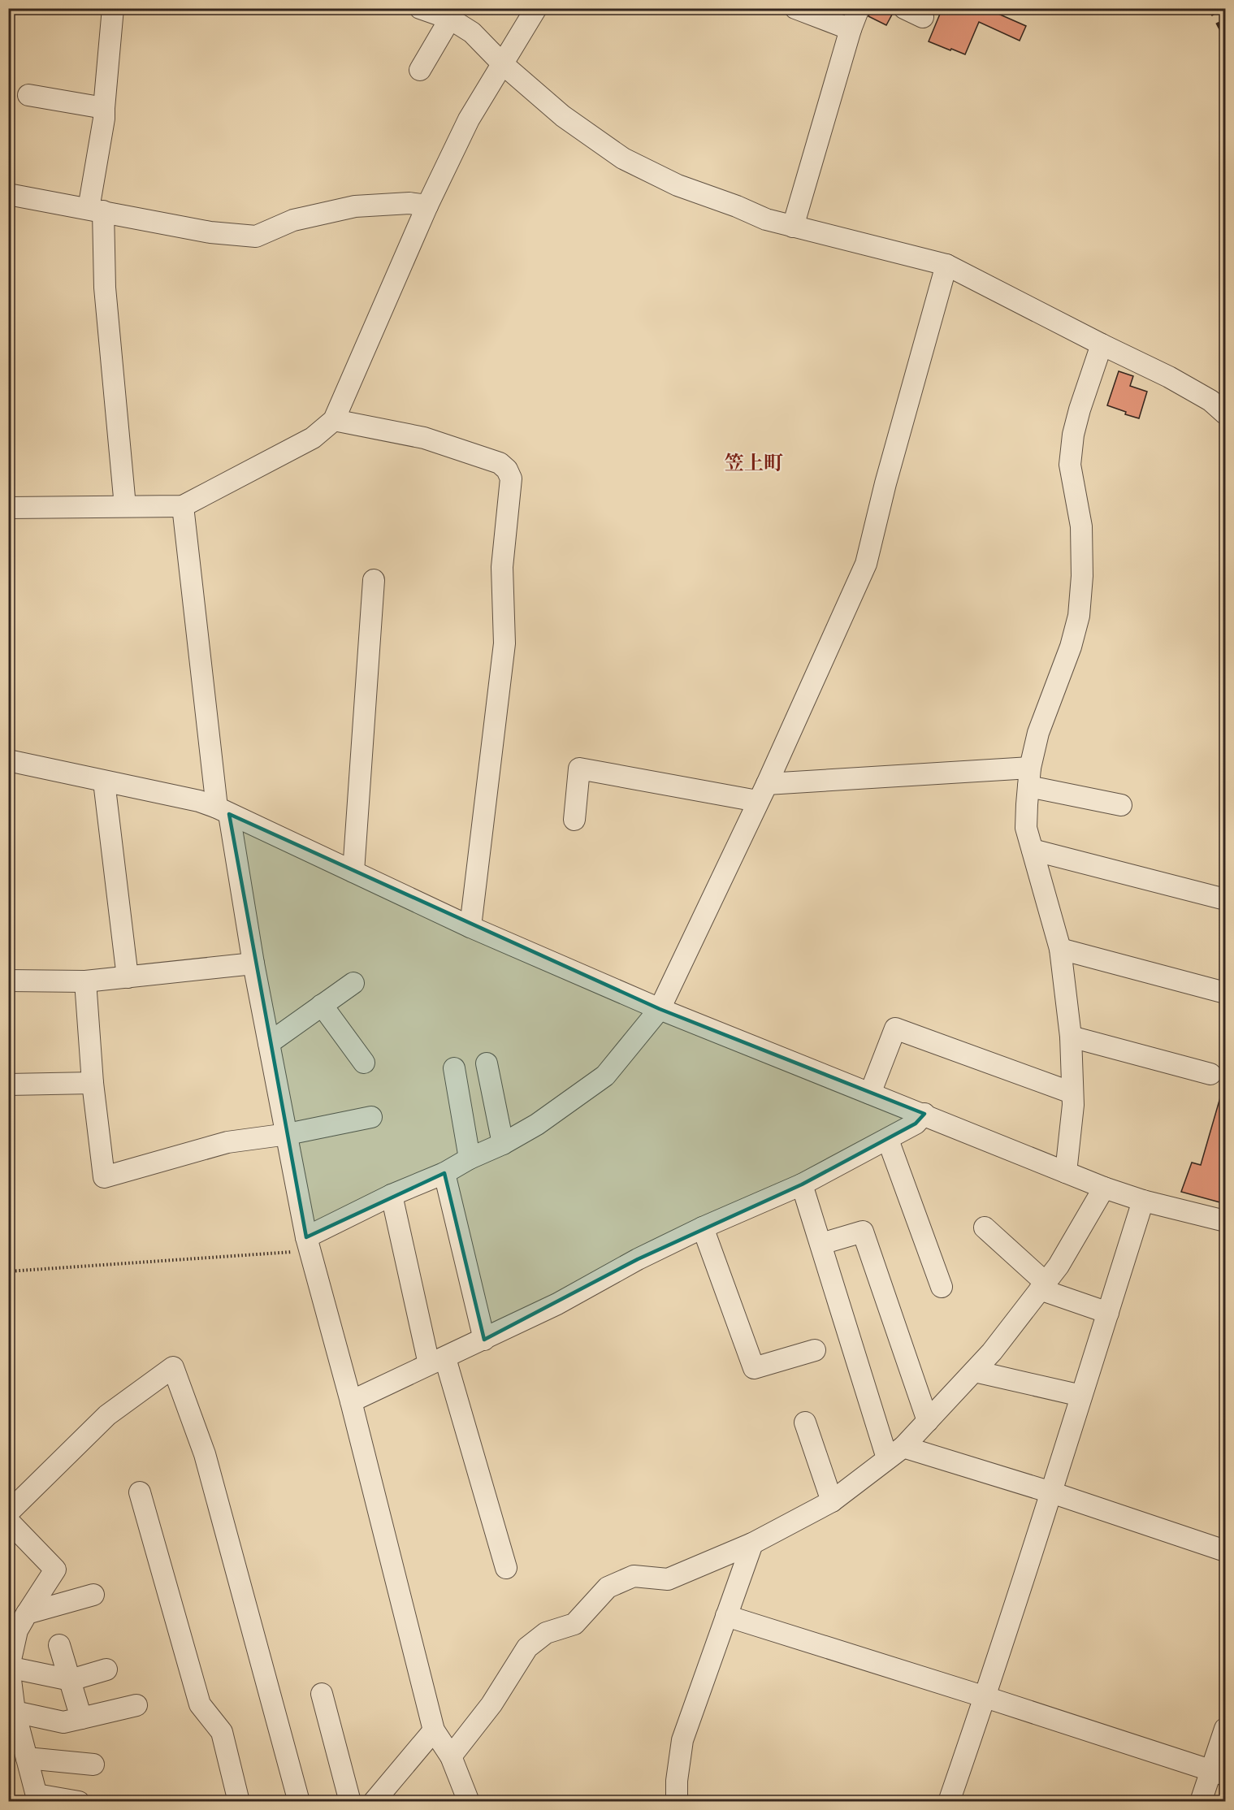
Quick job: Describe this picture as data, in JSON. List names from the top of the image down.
{
  "districts": ["笠上町"]
}
